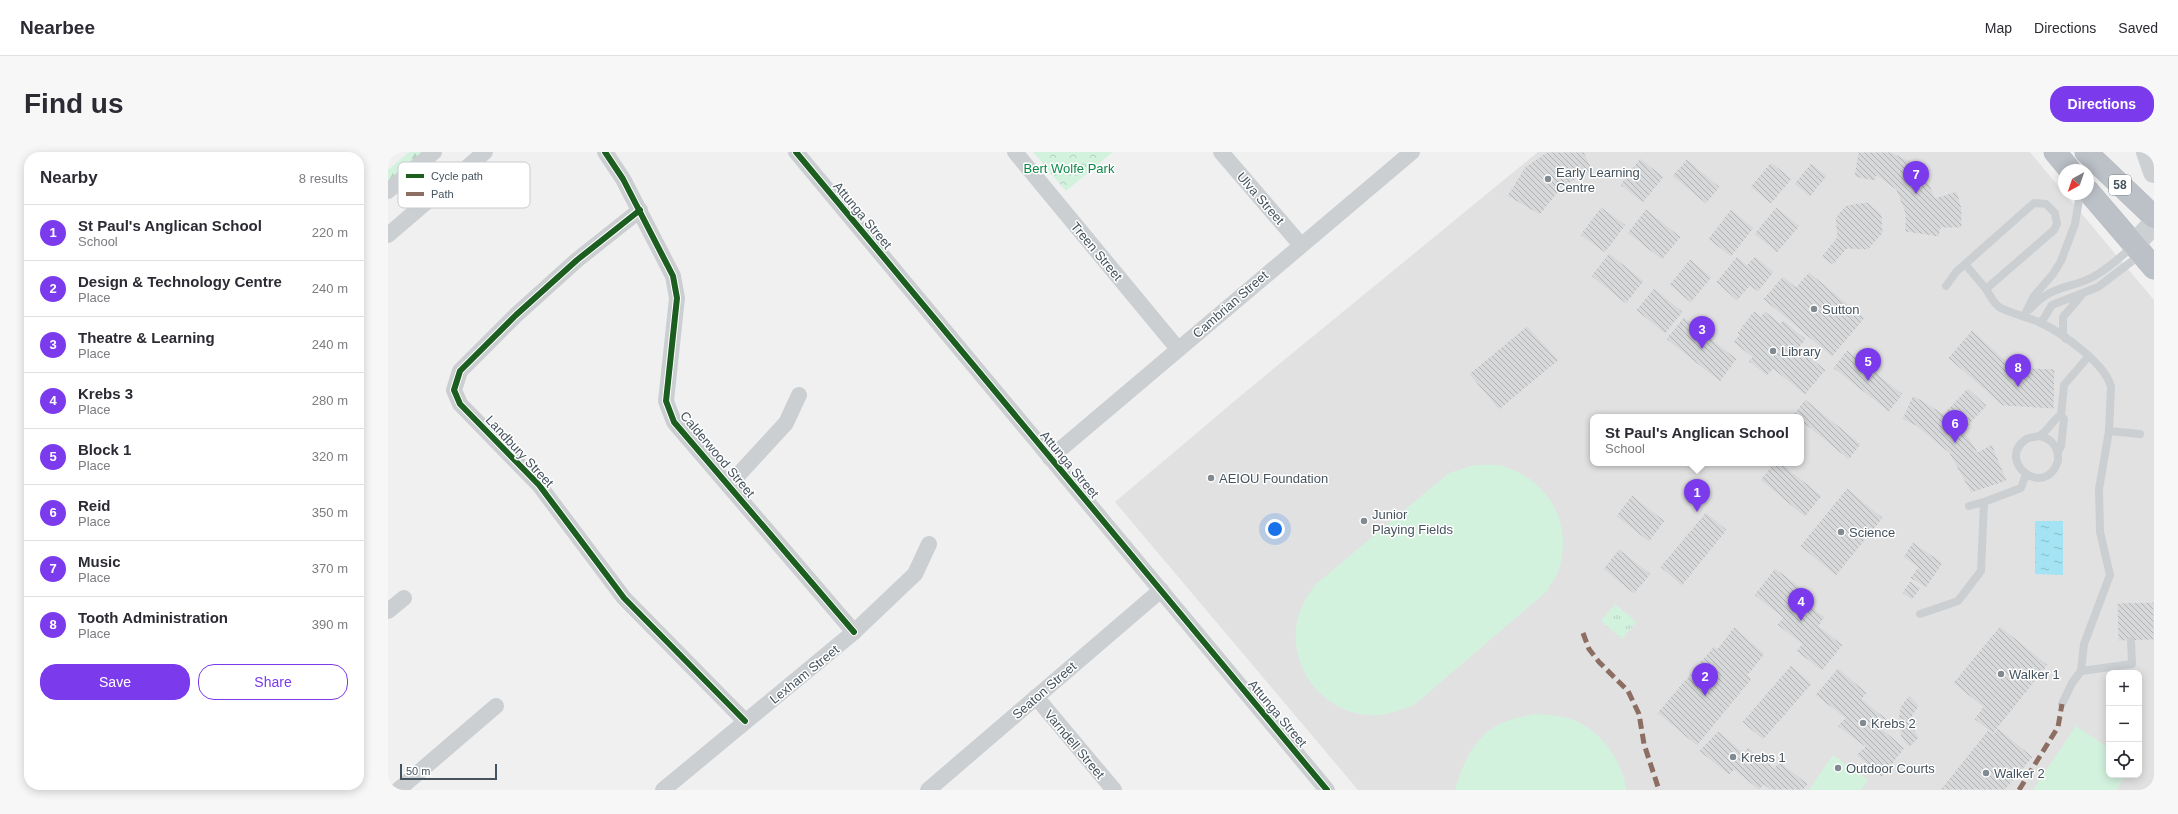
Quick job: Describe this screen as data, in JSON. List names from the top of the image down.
{
  "streets": {
    "highway": ["58"],
    "street": [
      "Ulva Street",
      "Attunga Street",
      "Treen Street",
      "Cambrian Street",
      "Landbury Street",
      "Calderwood Street",
      "Lexham Street",
      "Seaton Street",
      "Varndell Street"
    ]
  },
  "crossings": [
    ["Ulva Street", "Cambrian Street"],
    ["Attunga Street", "Cambrian Street"],
    ["Attunga Street", "Seaton Street"],
    ["Treen Street", "Cambrian Street"],
    ["Landbury Street", "Calderwood Street"],
    ["Landbury Street", "Lexham Street"],
    ["Calderwood Street", "Lexham Street"],
    ["Seaton Street", "Varndell Street"]
  ],
  "parks": ["Bert Wolfe Park"],
  "places": [
    "Early Learning Centre",
    "Sutton",
    "Library",
    "AEIOU Foundation",
    "Junior Playing Fields",
    "Science",
    "Walker 1",
    "Krebs 2",
    "Krebs 1",
    "Outdoor Courts",
    "Walker 2"
  ],
  "legend": ["Cycle path", "Path"],
  "scale_bar": "50 m",
  "north": "bottom left",
  "page": {
    "header": "Nearbee",
    "nav": ["Map", "Directions", "Saved"],
    "buttons": [
      "Directions",
      ["Save", "Share"]
    ],
    "title": "Find us",
    "heading": ["Nearby", "8 results"],
    "pins": [
      "7",
      "3",
      "5",
      "8",
      "6",
      "1",
      "4",
      "2"
    ],
    "list": [
      {
        "mark": "1",
        "name": "St Paul's Anglican School",
        "note": "School",
        "value": "220 m"
      },
      {
        "mark": "2",
        "name": "Design & Technology Centre",
        "note": "Place",
        "value": "240 m"
      },
      {
        "mark": "3",
        "name": "Theatre & Learning",
        "note": "Place",
        "value": "240 m"
      },
      {
        "mark": "4",
        "name": "Krebs 3",
        "note": "Place",
        "value": "280 m"
      },
      {
        "mark": "5",
        "name": "Block 1",
        "note": "Place",
        "value": "320 m"
      },
      {
        "mark": "6",
        "name": "Reid",
        "note": "Place",
        "value": "350 m"
      },
      {
        "mark": "7",
        "name": "Music",
        "note": "Place",
        "value": "370 m"
      },
      {
        "mark": "8",
        "name": "Tooth Administration",
        "note": "Place",
        "value": "390 m"
      }
    ],
    "popup": ["St Paul's Anglican School", "School"],
    "map_buttons": ["+", "−"],
    "scale": "50 m"
  }
}
